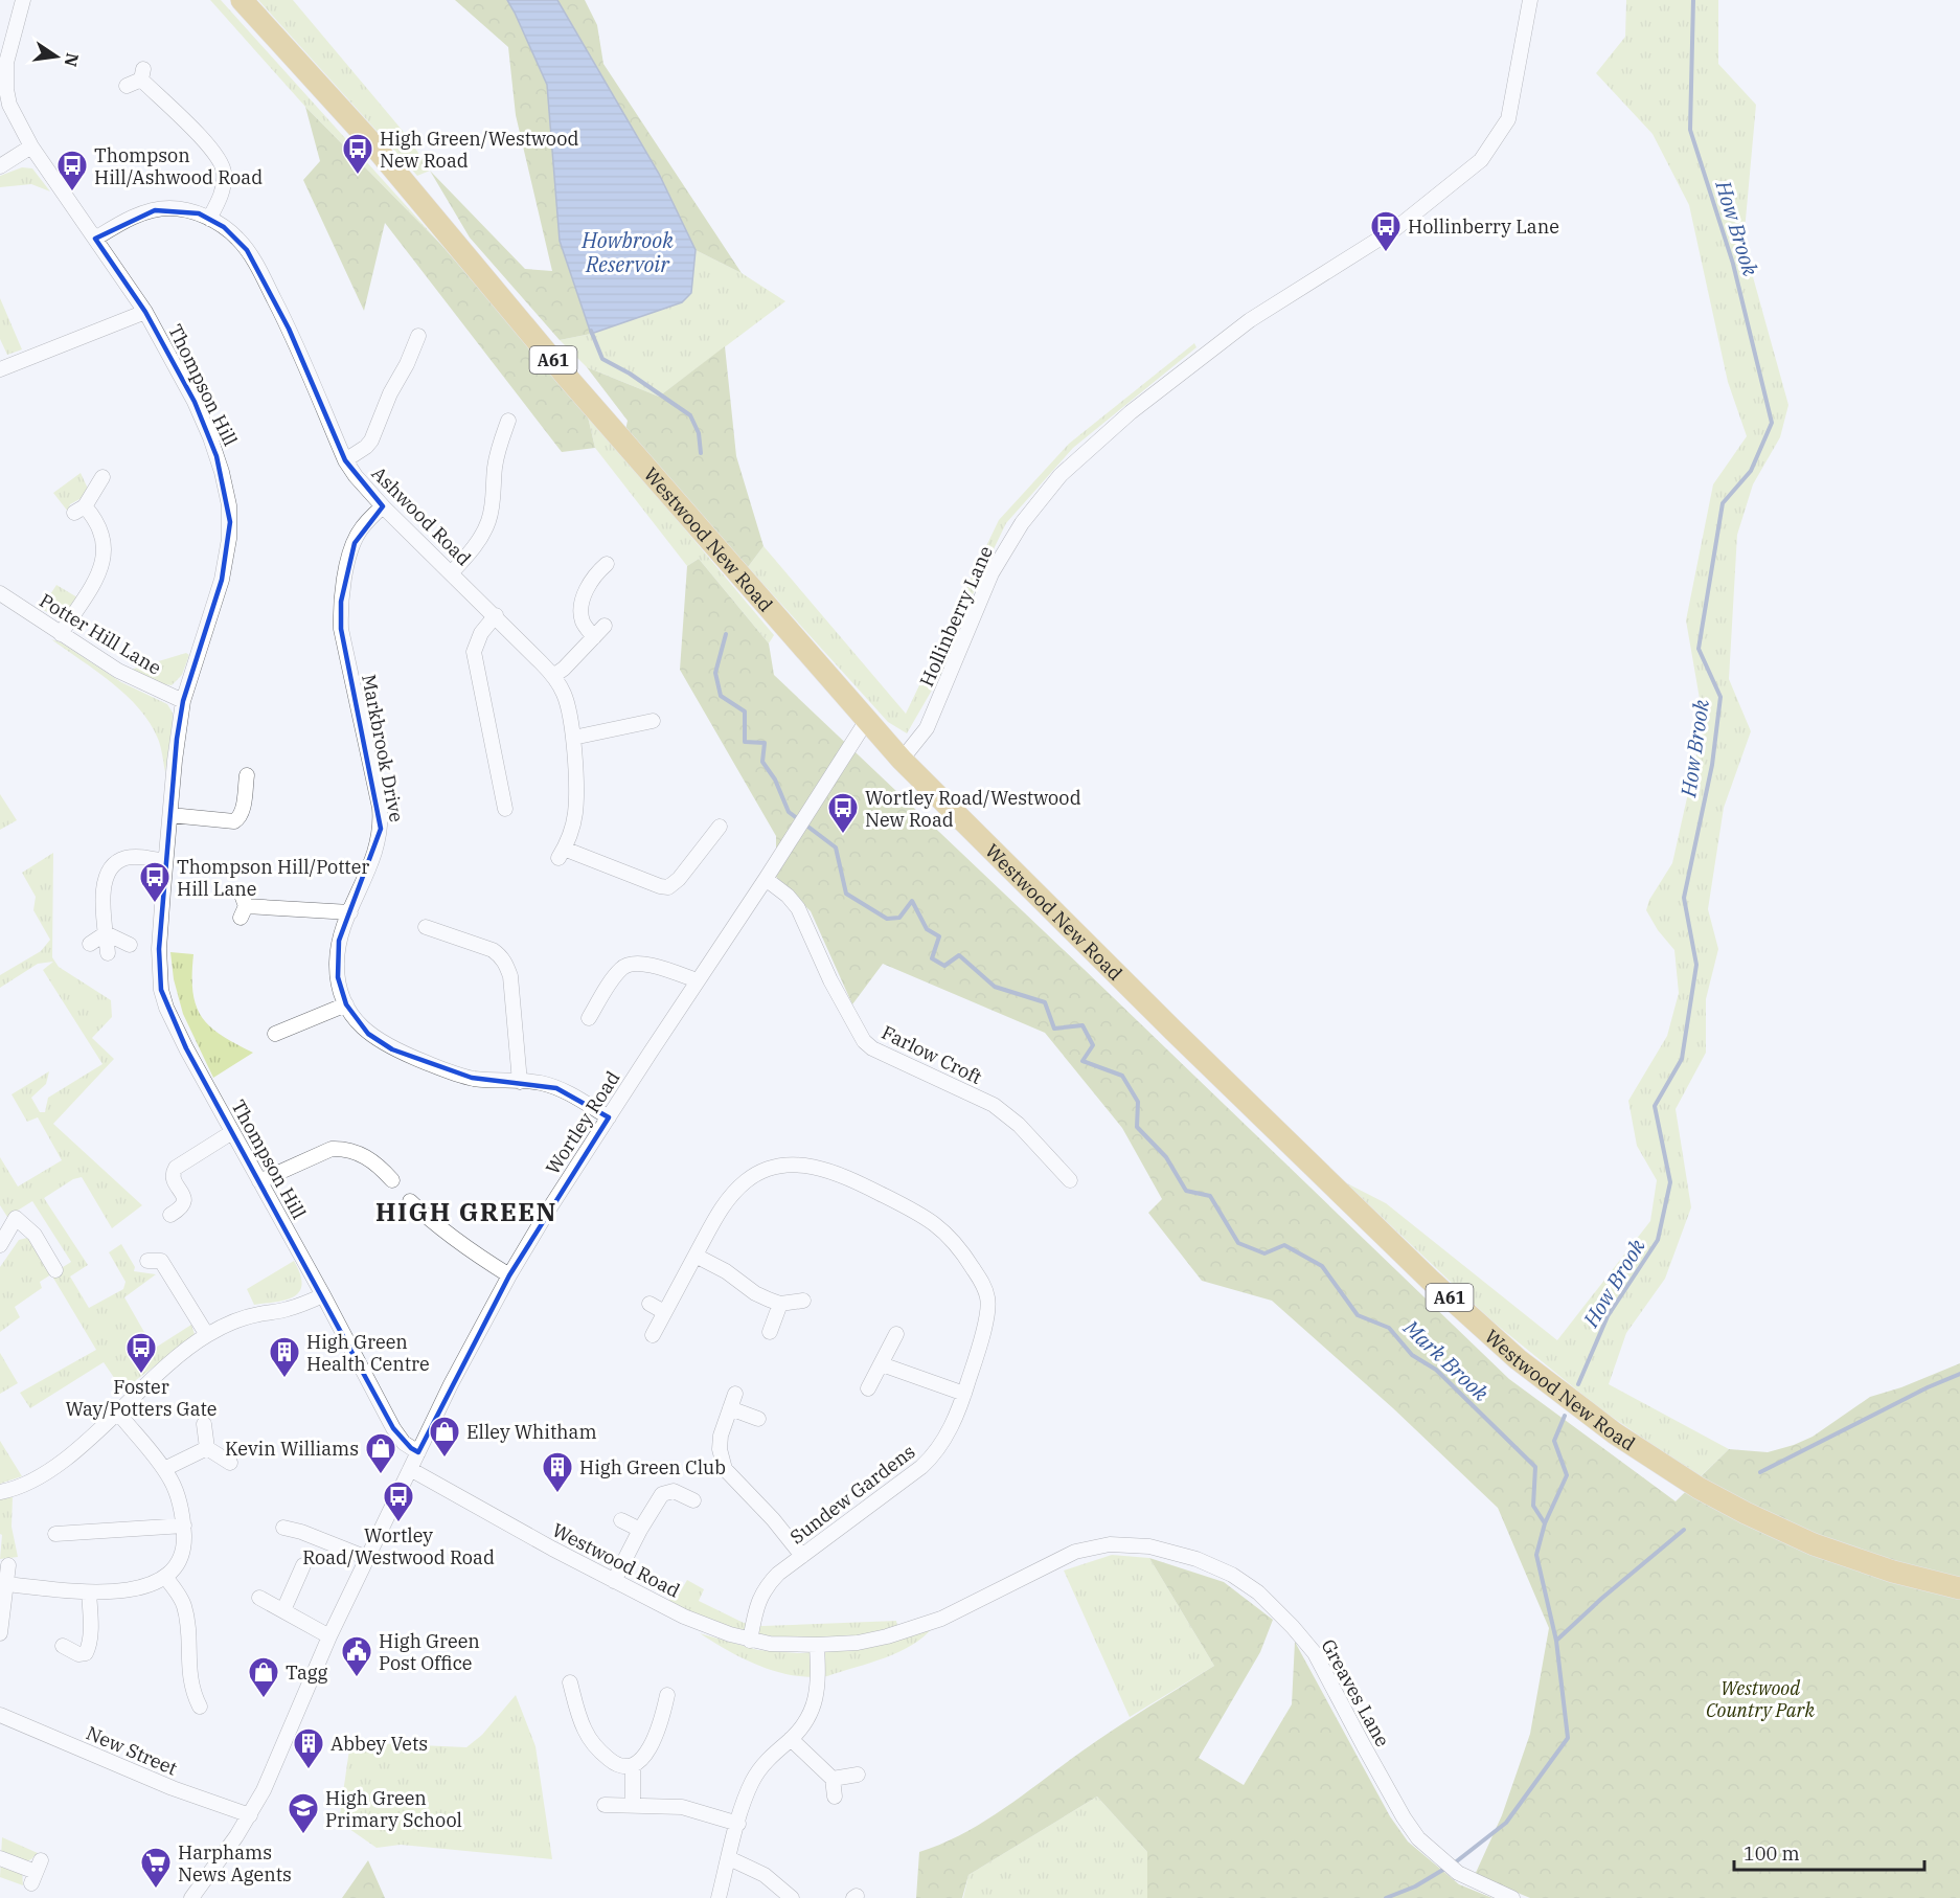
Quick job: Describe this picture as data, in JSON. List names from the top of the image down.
{
  "streets": {
    "highway": ["A61", "Westwood New Road"],
    "street": [
      "Thompson Hill",
      "Ashwood Road",
      "Hollinberry Lane",
      "Potter Hill Lane",
      "Markbrook Drive",
      "Farlow Croft",
      "Wortley Road",
      "Sundew Gardens",
      "Westwood Road",
      "Greaves Lane",
      "New Street"
    ]
  },
  "crossings": [
    ["Thompson Hill", "Ashwood Road"],
    ["Thompson Hill", "Potter Hill Lane"],
    ["Thompson Hill", "Wortley Road"],
    ["Ashwood Road", "Markbrook Drive"],
    ["Westwood New Road", "Hollinberry Lane"],
    ["Westwood New Road", "Wortley Road"],
    ["Markbrook Drive", "Wortley Road"],
    ["Farlow Croft", "Wortley Road"],
    ["Wortley Road", "Westwood Road"],
    ["Wortley Road", "New Street"],
    ["Sundew Gardens", "Westwood Road"],
    ["Westwood Road", "Greaves Lane"]
  ],
  "districts": ["HIGH GREEN"],
  "water": ["How Brook", "Howbrook Reservoir", "Mark Brook"],
  "parks": ["Westwood Country Park"],
  "places": {
    "bus stop": [
      "High Green/Westwood New Road",
      "Thompson Hill/Ashwood Road",
      "Hollinberry Lane",
      "Wortley Road/Westwood New Road",
      "Thompson Hill/Potter Hill Lane",
      "Foster Way/Potters Gate",
      "Wortley Road/Westwood Road"
    ],
    "building": ["High Green Health Centre", "High Green Club", "Abbey Vets"],
    "shop": ["Elley Whitham", "Kevin Williams", "Tagg"],
    "public building": ["High Green Post Office"],
    "school or university": ["High Green Primary School"],
    "supermarket": ["Harphams News Agents"]
  },
  "scale_bar": "100 m",
  "north": "right"
}
